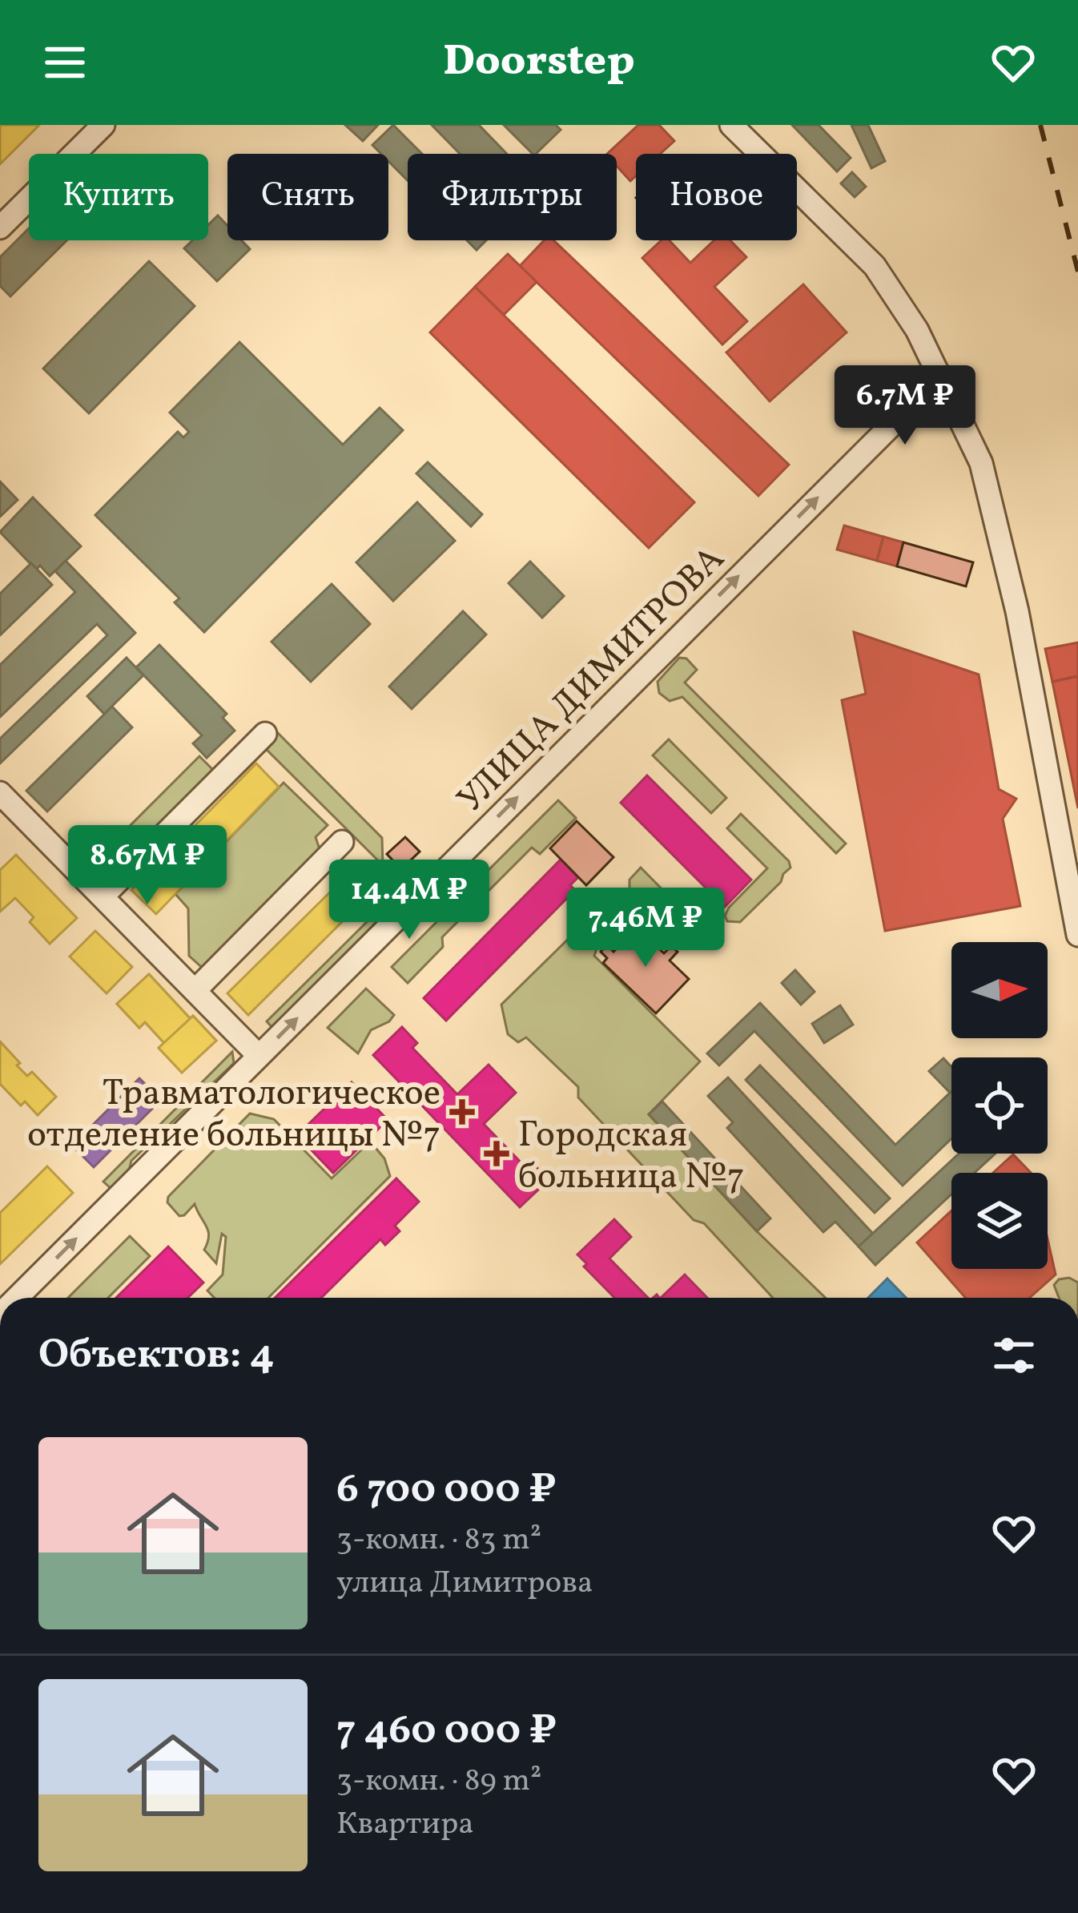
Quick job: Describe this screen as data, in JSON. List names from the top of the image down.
{
  "streets": {
    "street": ["УЛИЦА ДИМИТРОВА"]
  },
  "one_way": ["УЛИЦА ДИМИТРОВА"],
  "places": {
    "health": ["Травматологическое отделение больницы №7", "Городская больница №7"]
  },
  "north": "right",
  "page": {
    "header": "Doorstep",
    "chip": [
      "Купить",
      "Снять",
      "Фильтры",
      "Новое"
    ],
    "price": [
      "6.7M ₽",
      "8.67M ₽",
      "14.4M ₽",
      "7.46M ₽"
    ],
    "heading": "Объектов: 4",
    "list": [
      {
        "name": "6 700 000 ₽",
        "note": "3-комн. · 83 m² · улица Димитрова"
      },
      {
        "name": "7 460 000 ₽",
        "note": "3-комн. · 89 m² · Квартира"
      }
    ]
  }
}
